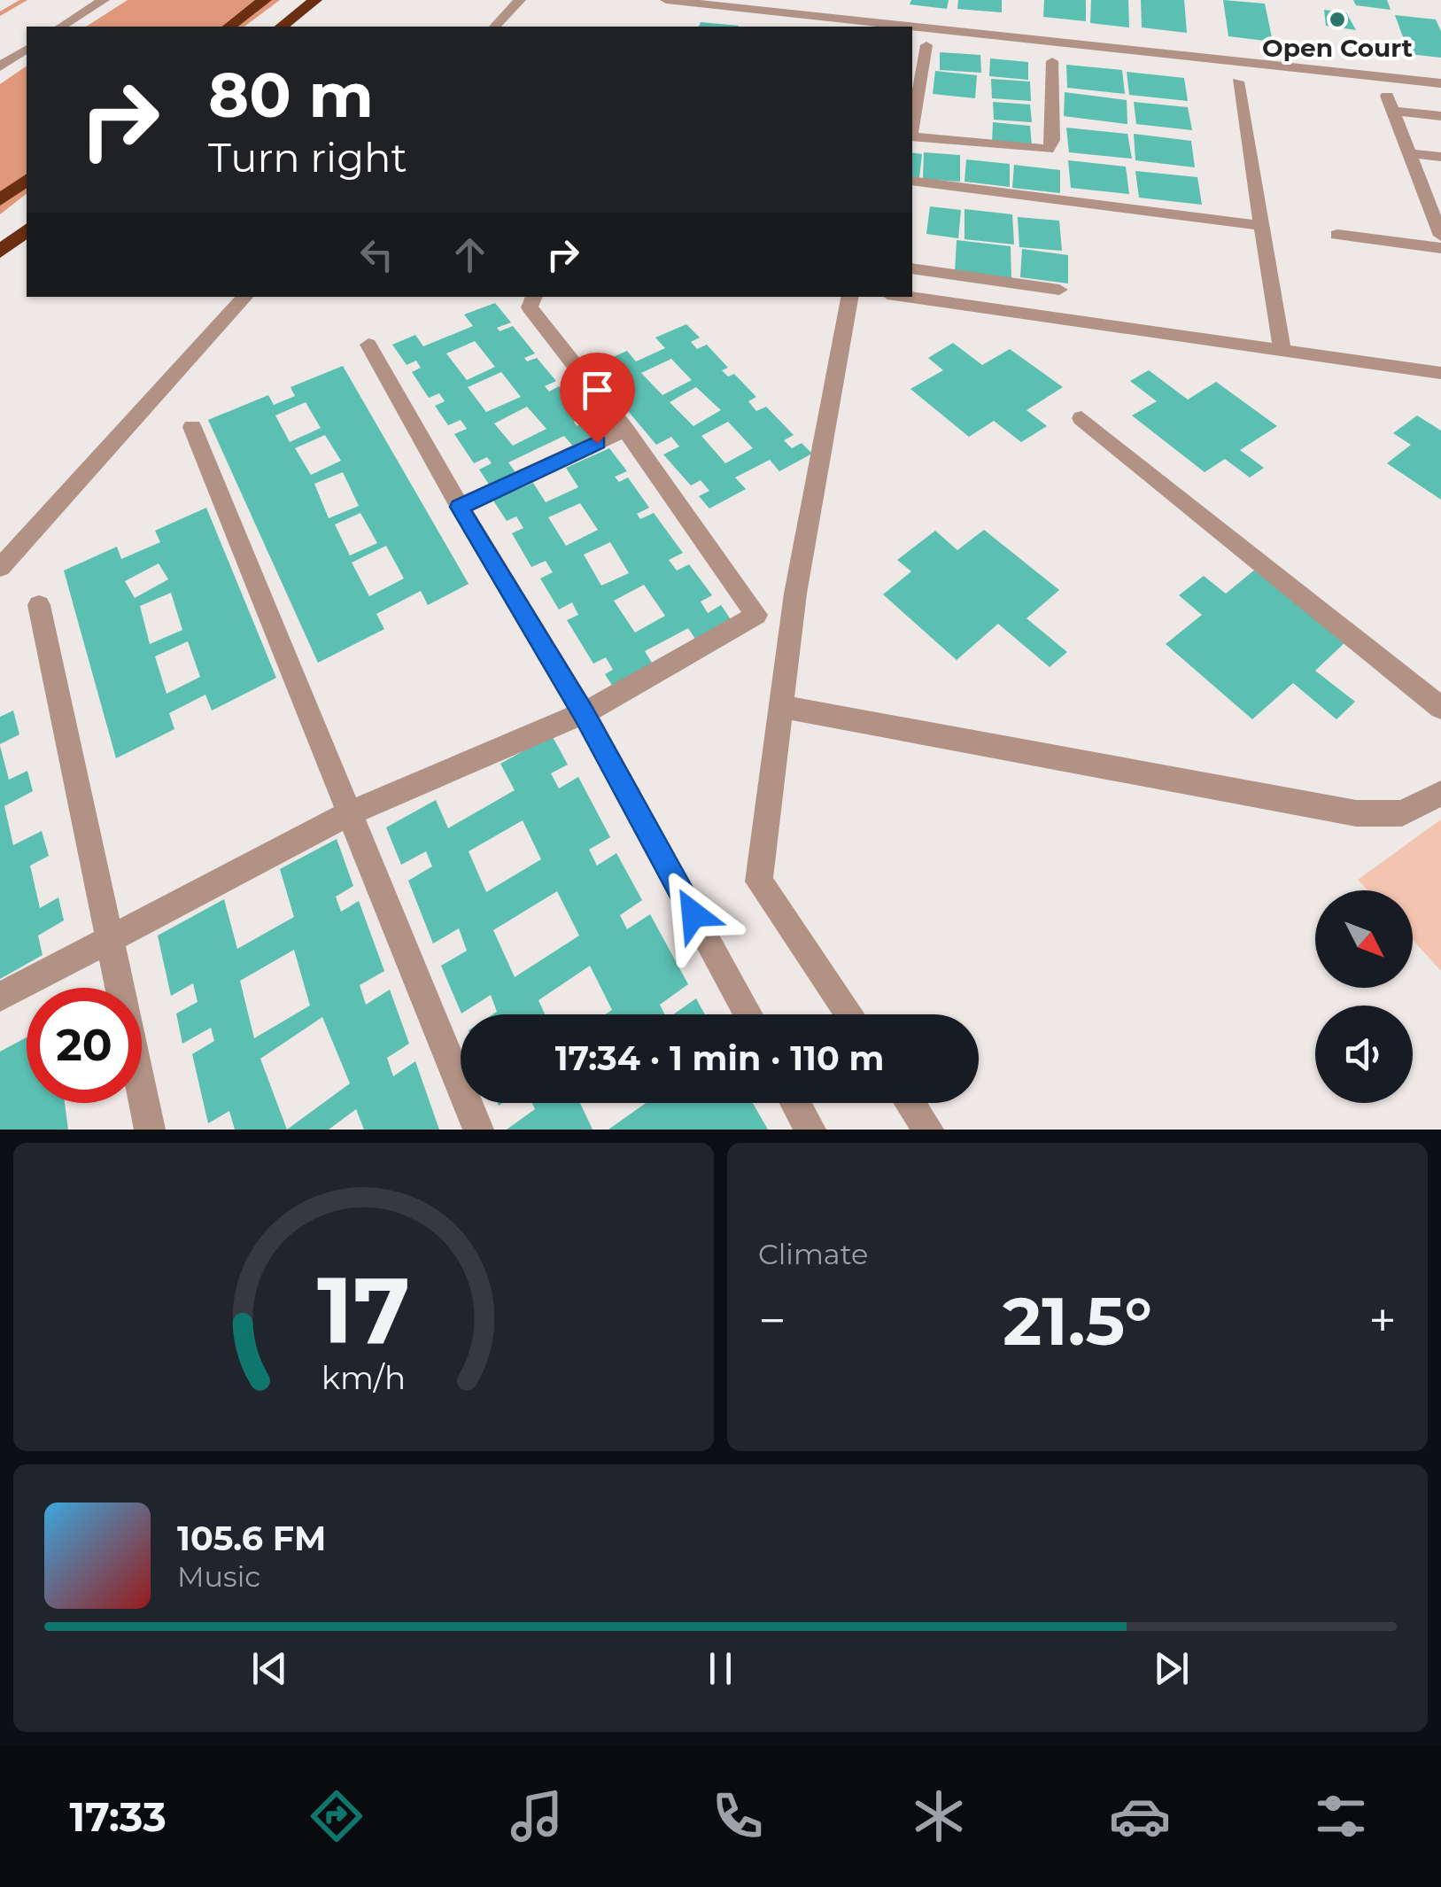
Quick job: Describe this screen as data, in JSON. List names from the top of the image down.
{
  "places": ["Open Court"],
  "north": "bottom right",
  "page": {
    "turn": ["80 m", "Turn right"],
    "limit": "20",
    "trip": "17:34 · 1 min · 110 m",
    "tile": "Climate",
    "heat": ["−", "21.5°", "+"],
    "song": ["105.6 FM", "Music"],
    "tabs": "17:33",
    "gauge": ["17", "km/h"]
  }
}
